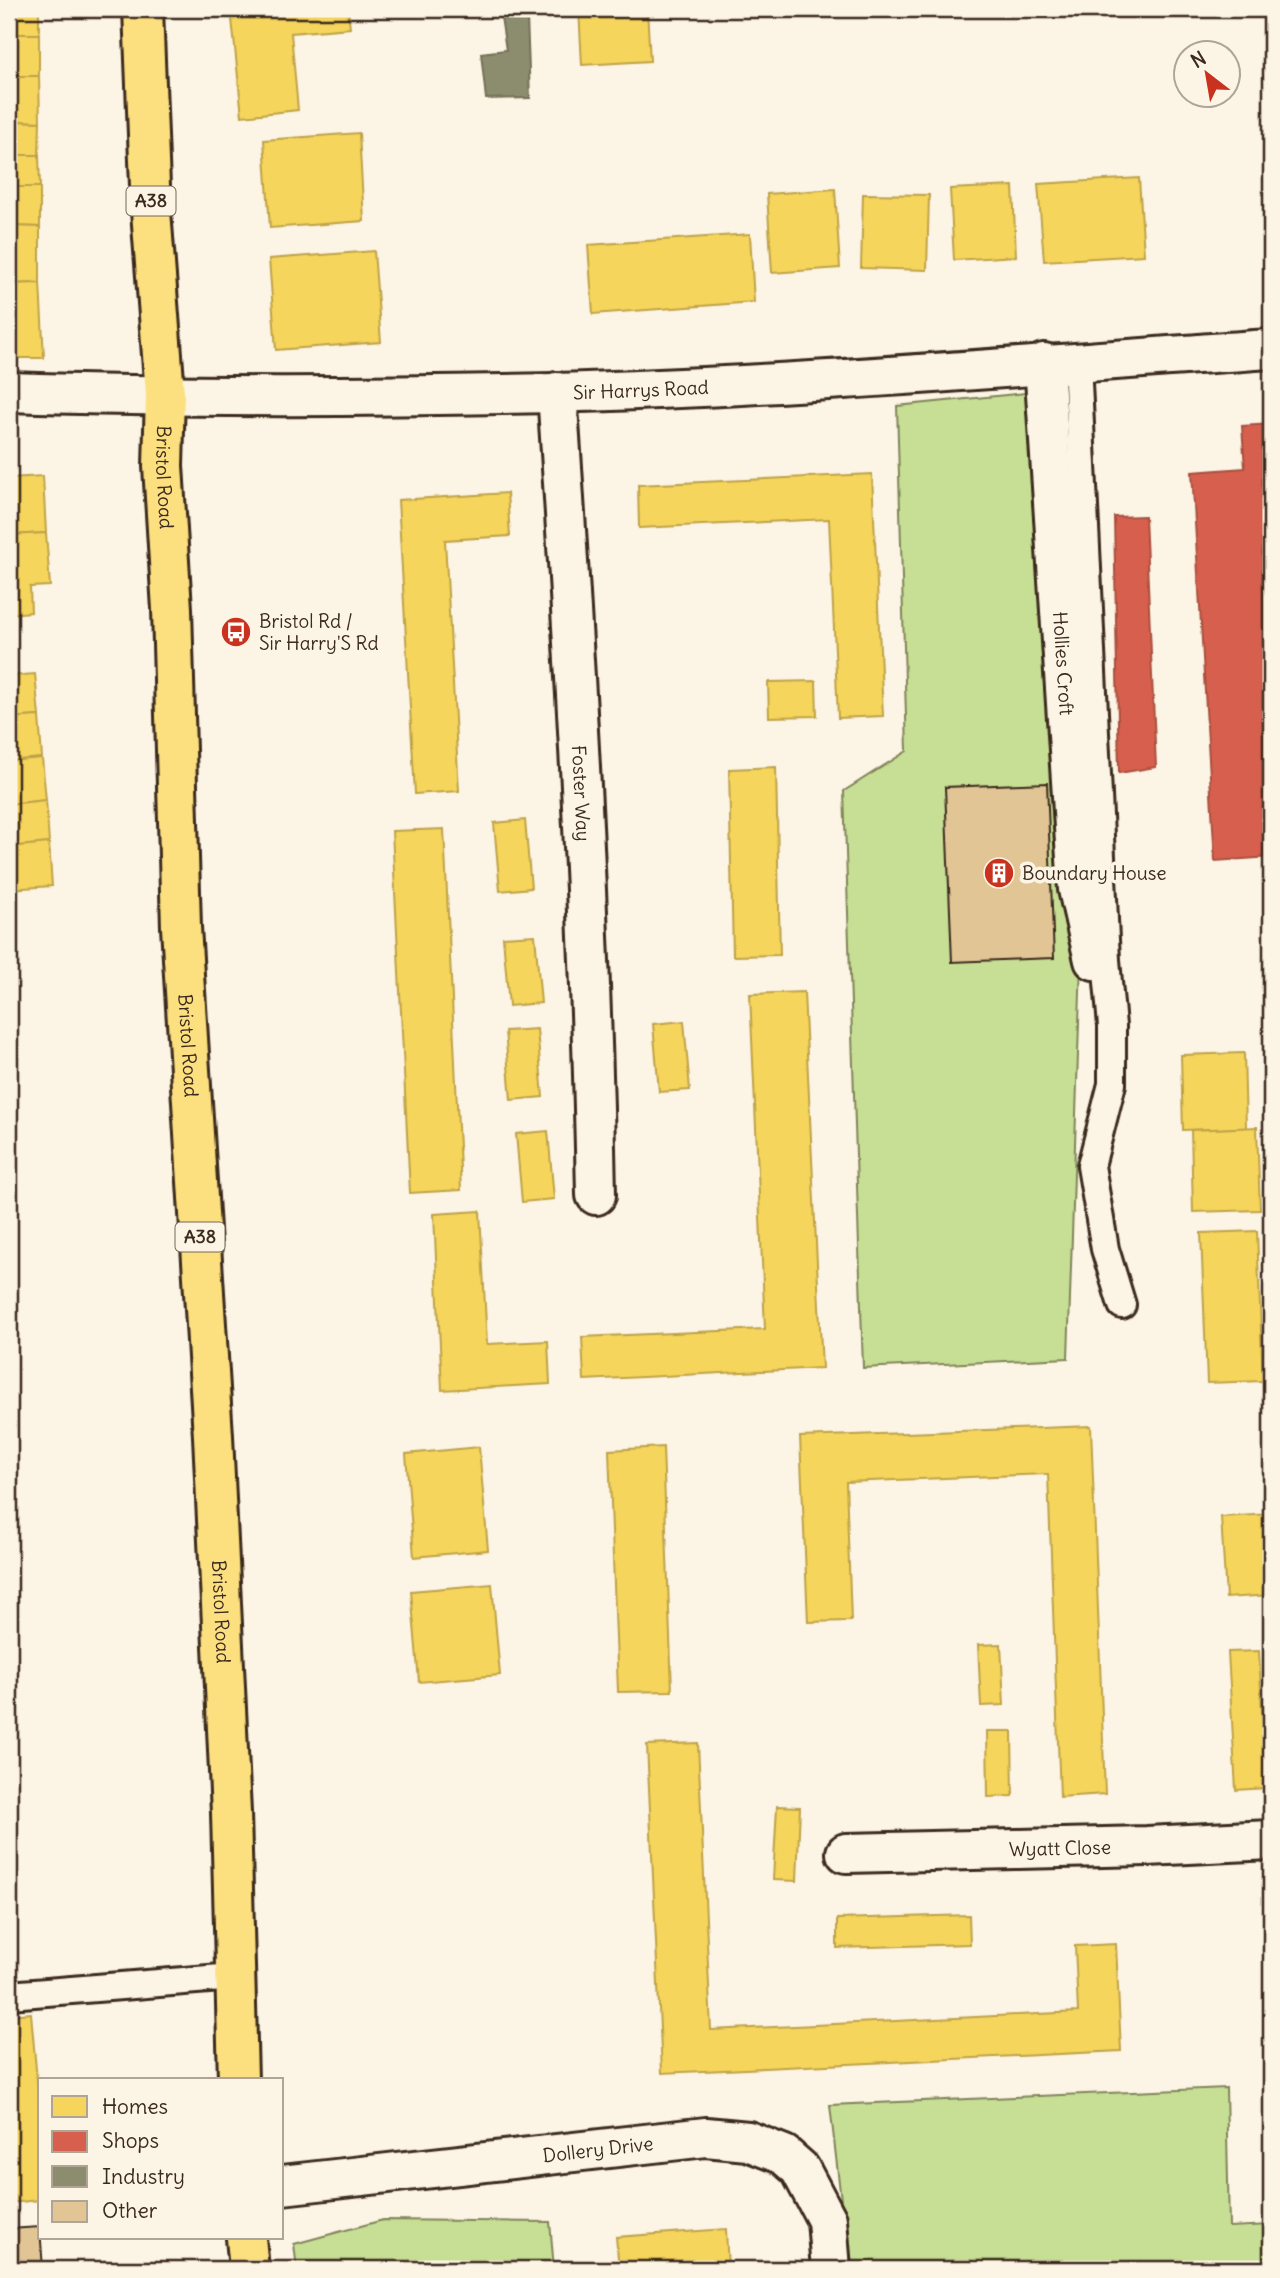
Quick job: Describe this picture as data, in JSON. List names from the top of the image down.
{
  "streets": {
    "highway": ["A38", "Bristol Road"],
    "street": [
      "Sir Harrys Road",
      "Hollies Croft",
      "Foster Way",
      "Wyatt Close",
      "Dollery Drive"
    ]
  },
  "crossings": [
    ["Sir Harrys Road", "Bristol Road"],
    ["Sir Harrys Road", "Hollies Croft"],
    ["Sir Harrys Road", "Foster Way"]
  ],
  "places": {
    "bus stop": ["Bristol Rd / Sir Harry'S Rd"],
    "building": ["Boundary House"]
  },
  "legend": [
    "Homes",
    "Shops",
    "Industry",
    "Other"
  ],
  "north": "top left"
}
